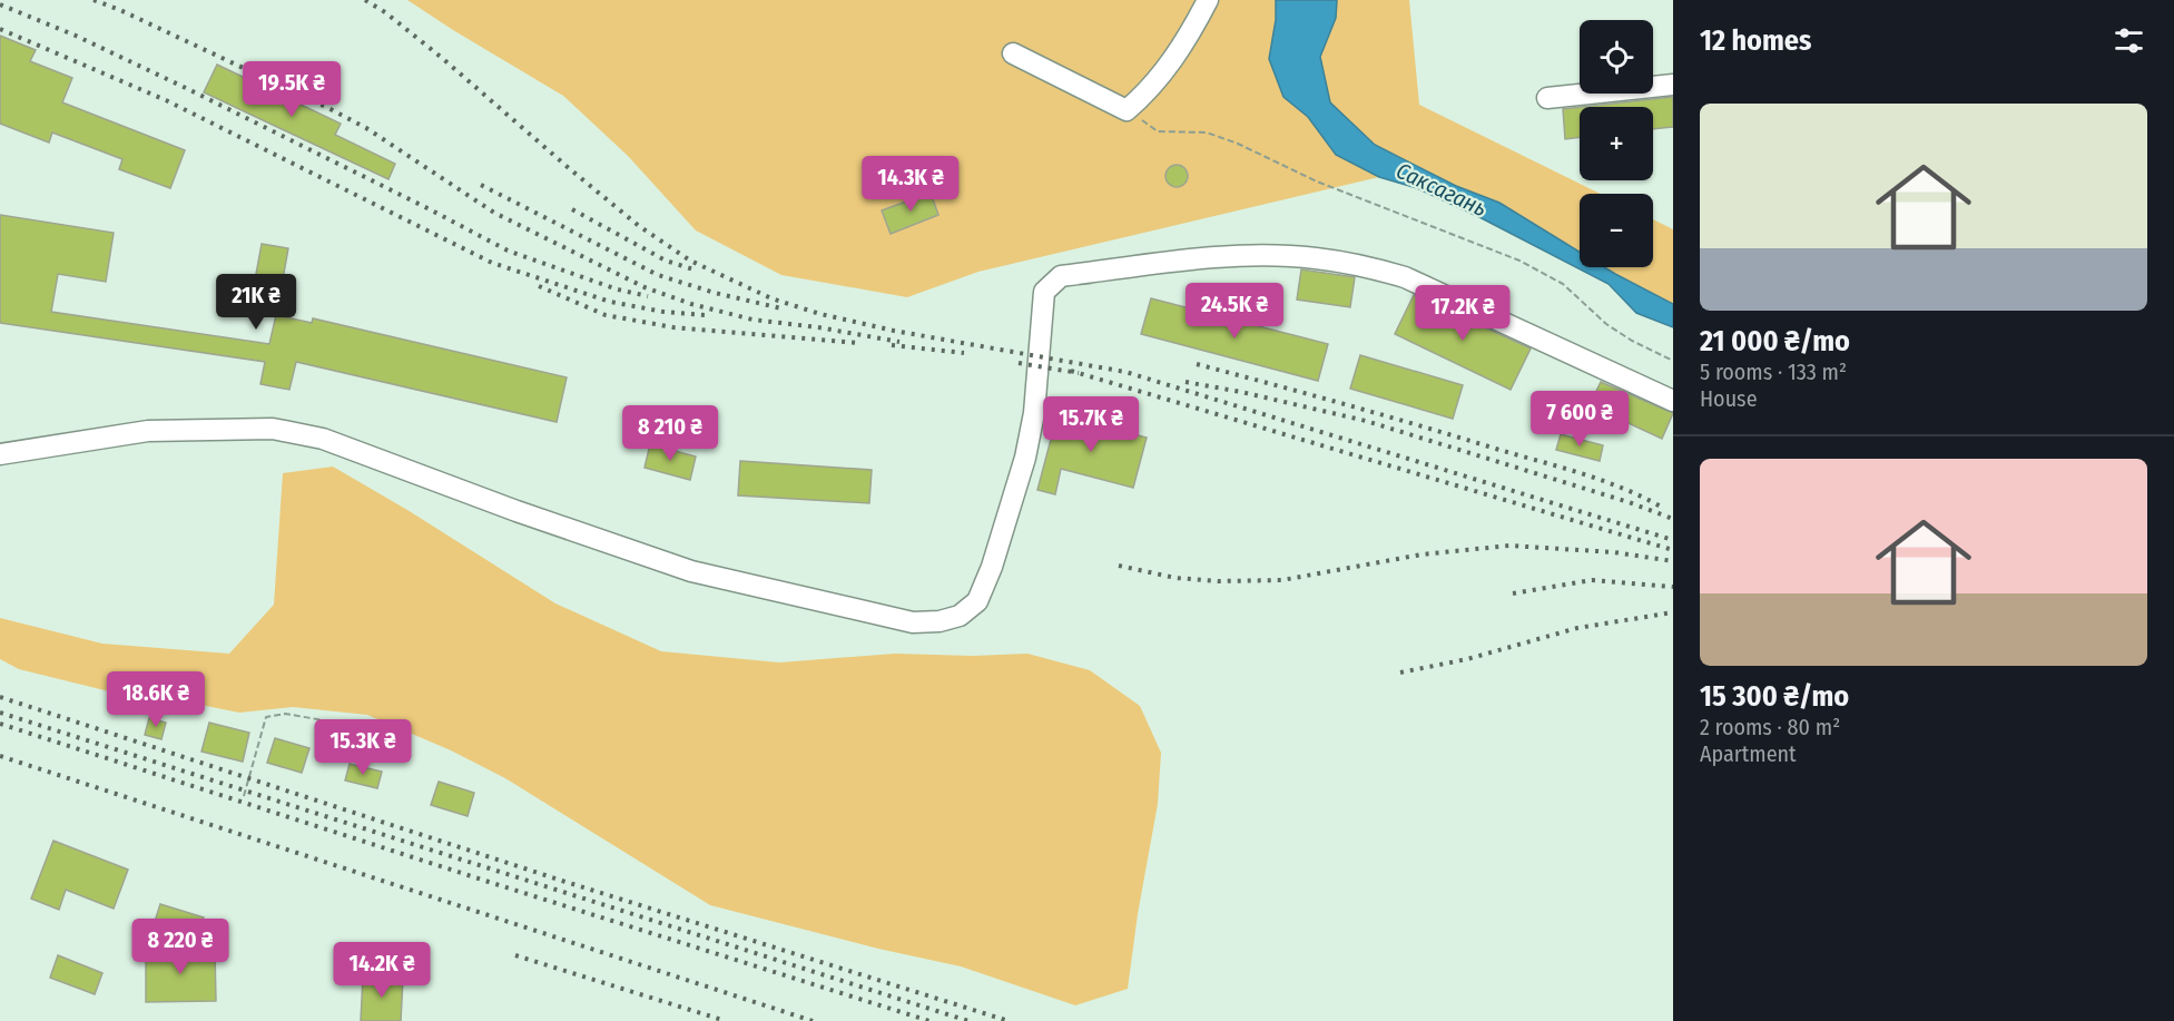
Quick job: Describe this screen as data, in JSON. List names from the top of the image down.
{
  "water": ["Саксагань"],
  "page": {
    "heading": "12 homes",
    "map_buttons": ["+", "−"],
    "price": [
      "19.5K ₴",
      "14.3K ₴",
      "21K ₴",
      "24.5K ₴",
      "17.2K ₴",
      "7 600 ₴",
      "15.7K ₴",
      "8 210 ₴",
      "18.6K ₴",
      "15.3K ₴",
      "8 220 ₴",
      "14.2K ₴"
    ],
    "list": [
      {
        "name": "21 000 ₴/mo",
        "note": "5 rooms · 133 m² · House"
      },
      {
        "name": "15 300 ₴/mo",
        "note": "2 rooms · 80 m² · Apartment"
      }
    ]
  }
}
